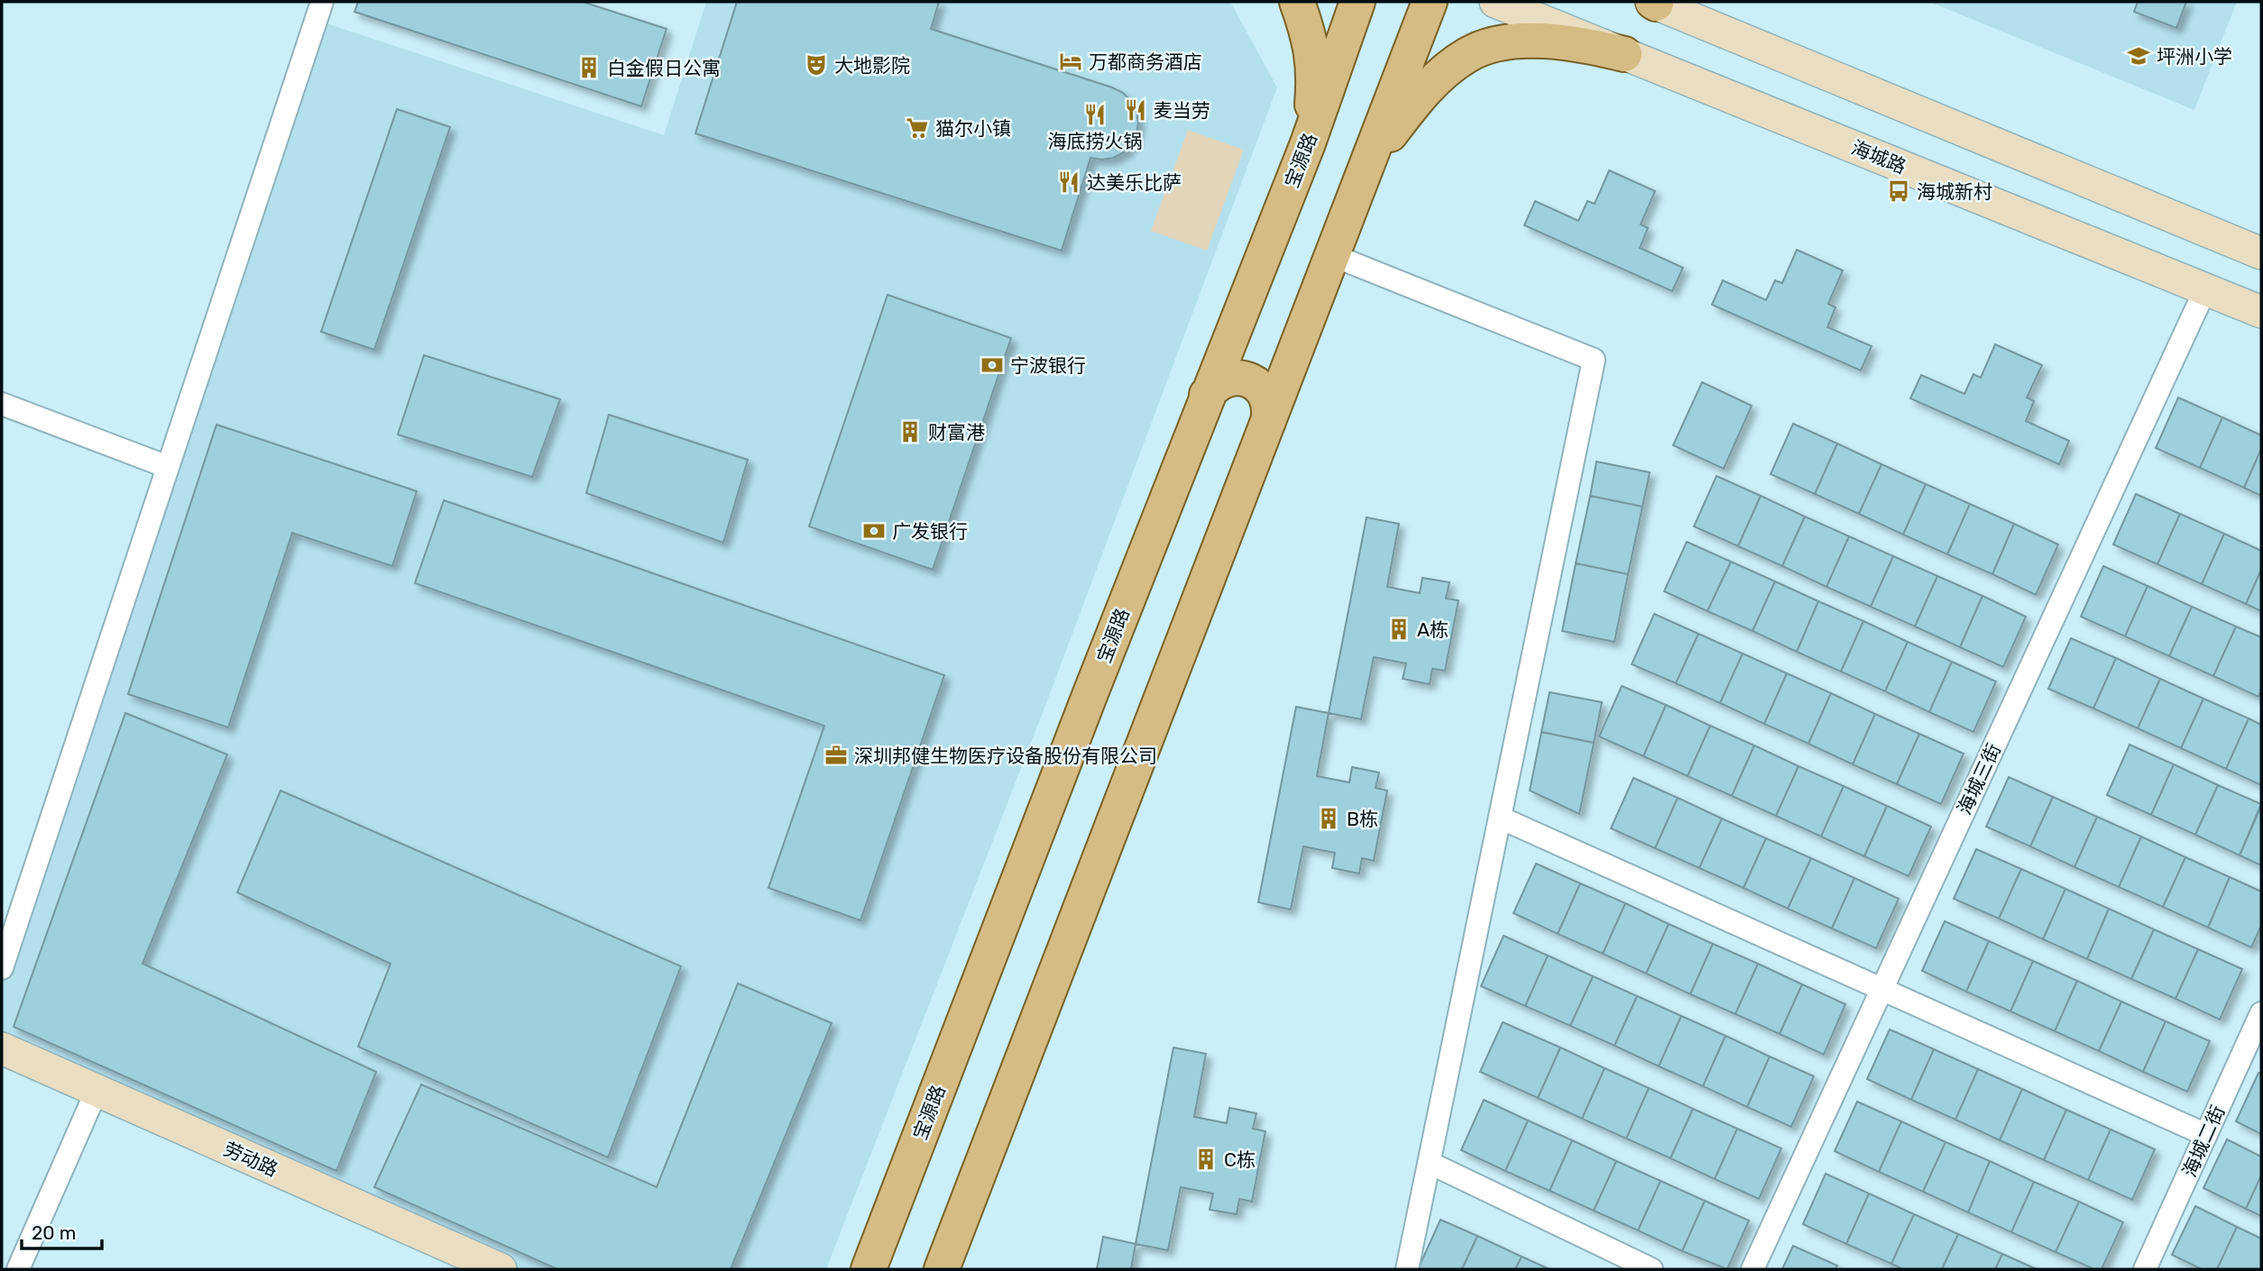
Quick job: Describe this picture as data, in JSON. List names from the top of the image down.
{
  "streets": {
    "main road": ["海城路", "宝源路", "劳动路"],
    "street": ["海城三街", "海城二街"]
  },
  "crossings": [
    ["海城路", "海城三街"]
  ],
  "places": {
    "school or university": ["坪洲小学"],
    "hotel": ["万都商务酒店"],
    "theatre": ["大地影院"],
    "building": [
      "白金假日公寓",
      "财富港",
      "A栋",
      "B栋",
      "C栋"
    ],
    "restaurant": ["麦当劳", "海底捞火锅", "达美乐比萨"],
    "supermarket": ["猫尔小镇"],
    "bus stop": ["海城新村"],
    "bank": ["宁波银行", "广发银行"],
    "office": ["深圳邦健生物医疗设备股份有限公司"]
  },
  "scale_bar": "20 m"
}
